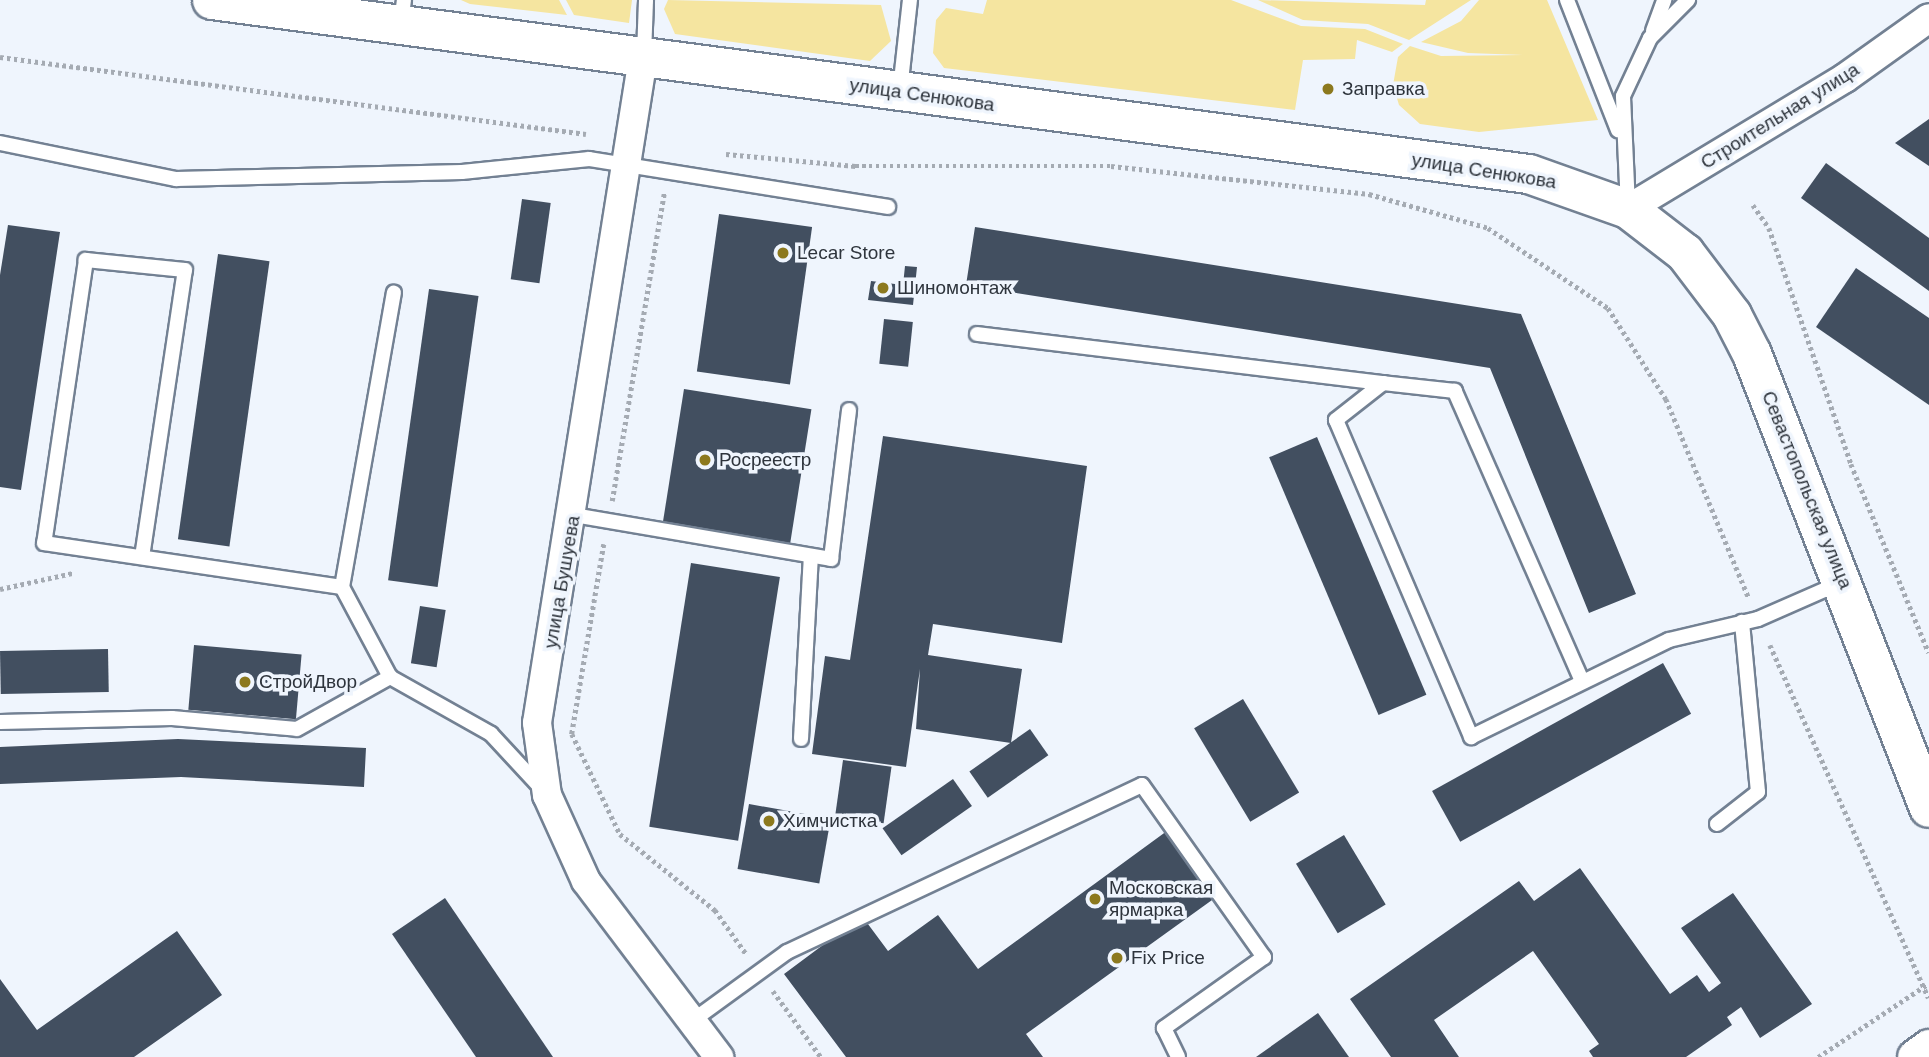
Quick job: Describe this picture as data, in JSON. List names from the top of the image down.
{
  "streets": {
    "main road": ["улица Сенюкова", "Севастопольская улица"],
    "street": ["Строительная улица", "улица Бушуева"]
  },
  "crossings": [
    ["улица Сенюкова", "Строительная улица"],
    ["улица Сенюкова", "Севастопольская улица"],
    ["улица Сенюкова", "улица Бушуева"],
    ["Строительная улица", "Севастопольская улица"]
  ],
  "places": [
    "Заправка",
    "Lecar Store",
    "Шиномонтаж",
    "Росреестр",
    "СтройДвор",
    "Химчистка",
    "Московская ярмарка",
    "Fix Price"
  ]
}
